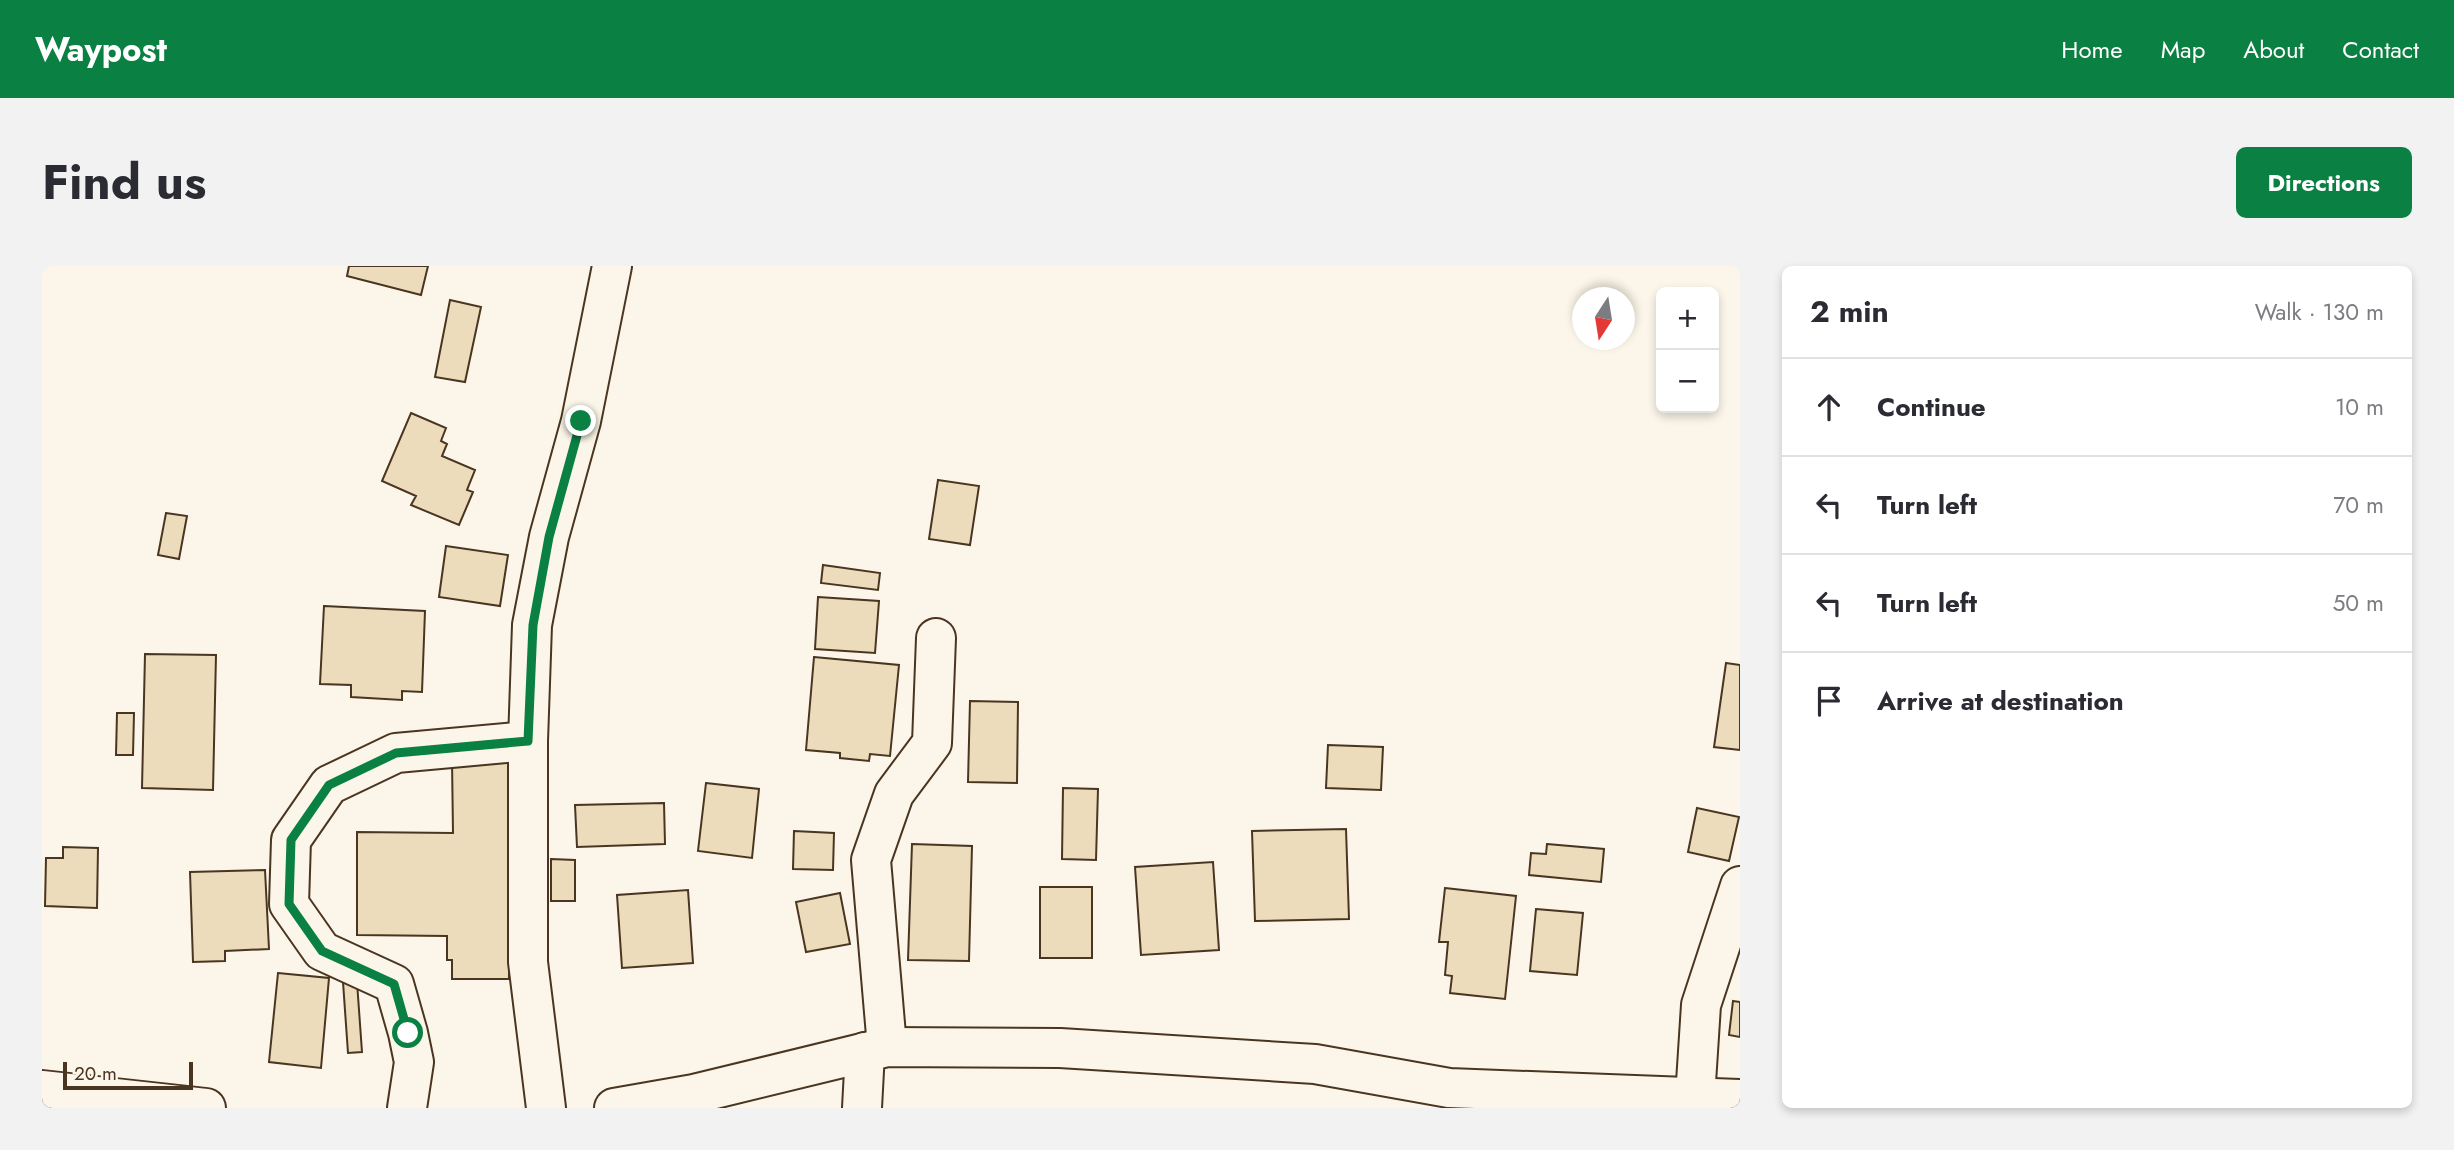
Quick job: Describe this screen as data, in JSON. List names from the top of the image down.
{
  "scale_bar": "20 m",
  "north": "bottom",
  "page": {
    "header": "Waypost",
    "nav": [
      "Home",
      "Map",
      "About",
      "Contact"
    ],
    "title": "Find us",
    "buttons": "Directions",
    "heading": ["2 min", "Walk · 130 m"],
    "map_buttons": ["+", "−"],
    "list": [
      ["Continue", "10 m"],
      ["Turn left", "70 m"],
      ["Turn left", "50 m"],
      "Arrive at destination"
    ],
    "scale": "20 m"
  }
}
